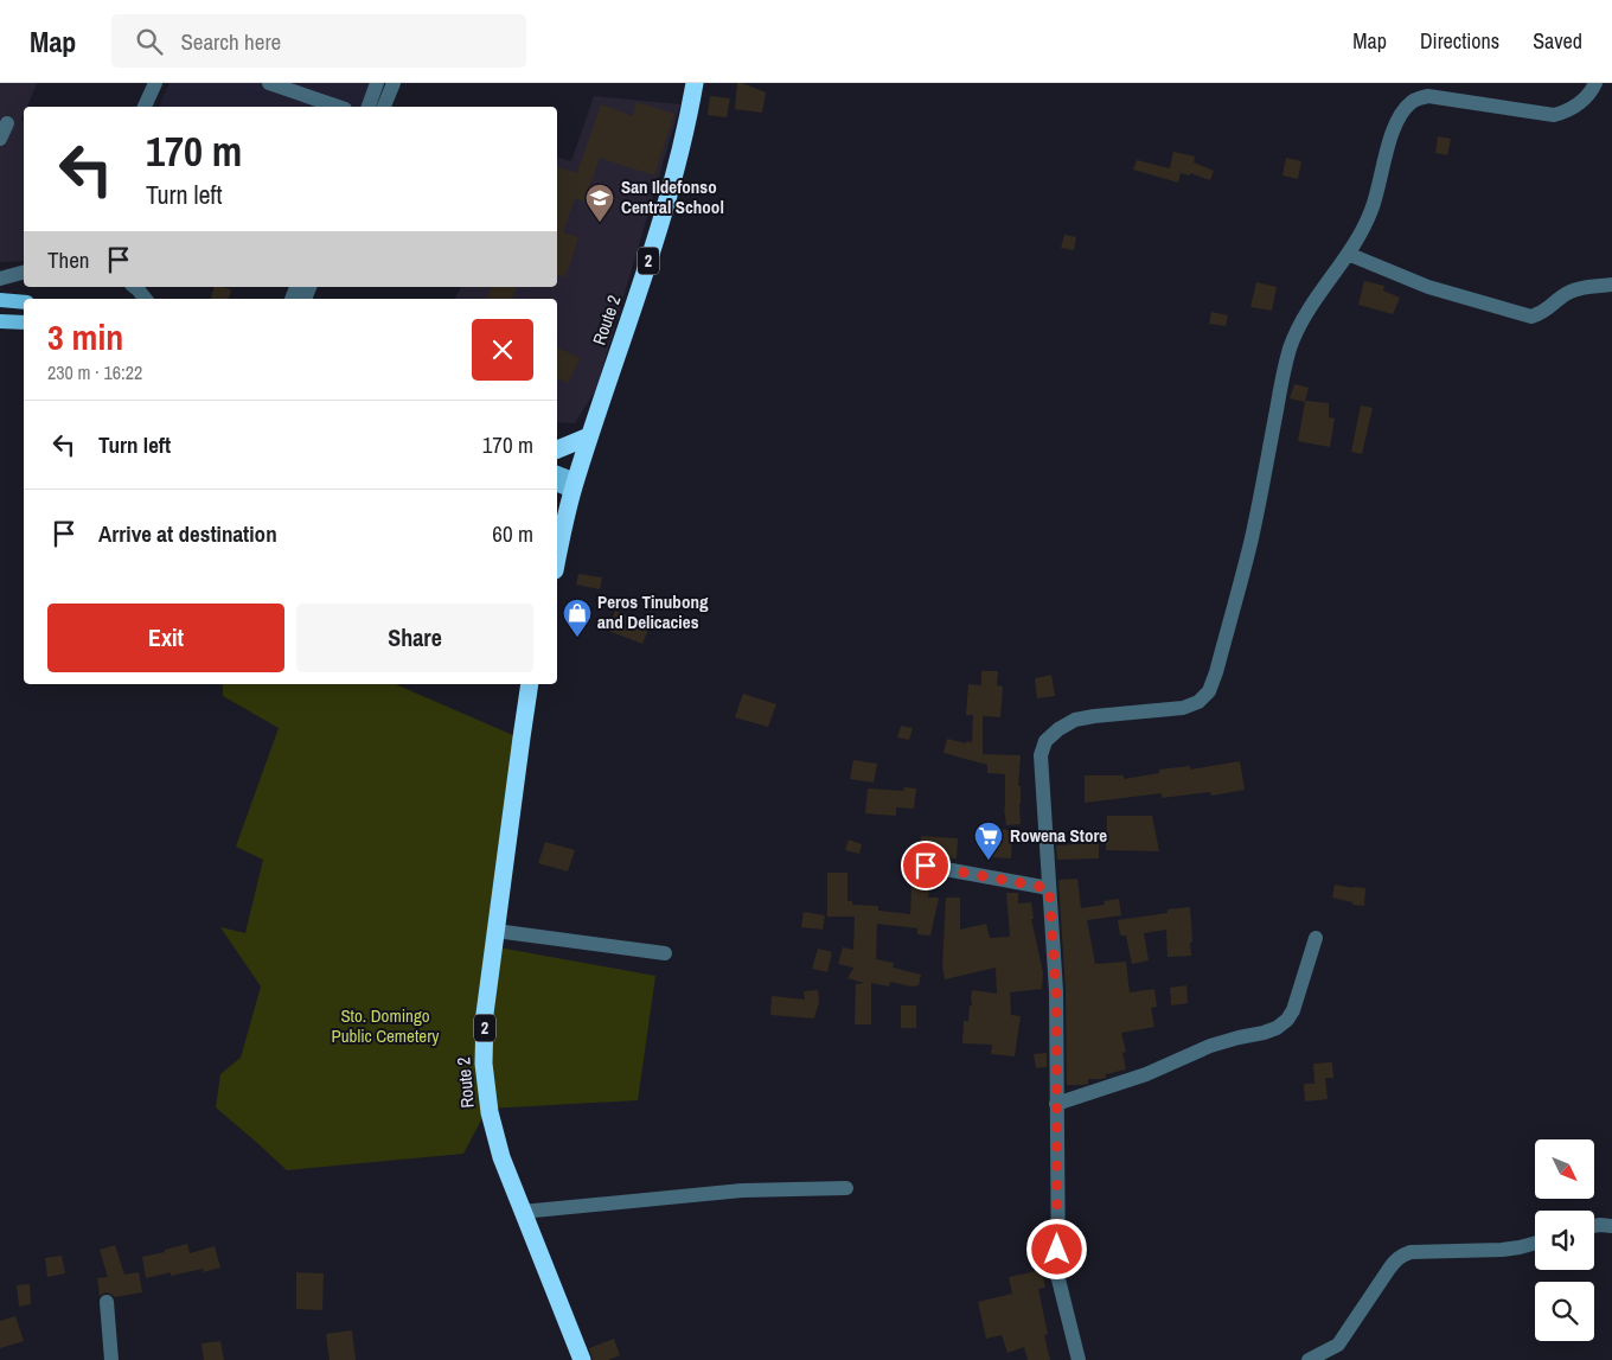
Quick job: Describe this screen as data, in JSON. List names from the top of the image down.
{
  "streets": {
    "highway": ["2", "Route 2"]
  },
  "parks": ["Sto. Domingo Public Cemetery"],
  "places": {
    "school or university": ["San Ildefonso Central School"],
    "shop": ["Peros Tinubong and Delicacies"],
    "supermarket": ["Rowena Store"]
  },
  "north": "bottom right",
  "page": {
    "header": "Map",
    "search": "Search here",
    "nav": ["Map", "Directions", "Saved"],
    "turn": ["170 m", "Turn left"],
    "then": "Then",
    "heading": ["3 min", "230 m · 16:22"],
    "list": [
      {
        "name": "Turn left",
        "value": "170 m"
      },
      {
        "name": "Arrive at destination",
        "value": "60 m"
      }
    ],
    "buttons": ["Exit", "Share"]
  }
}
